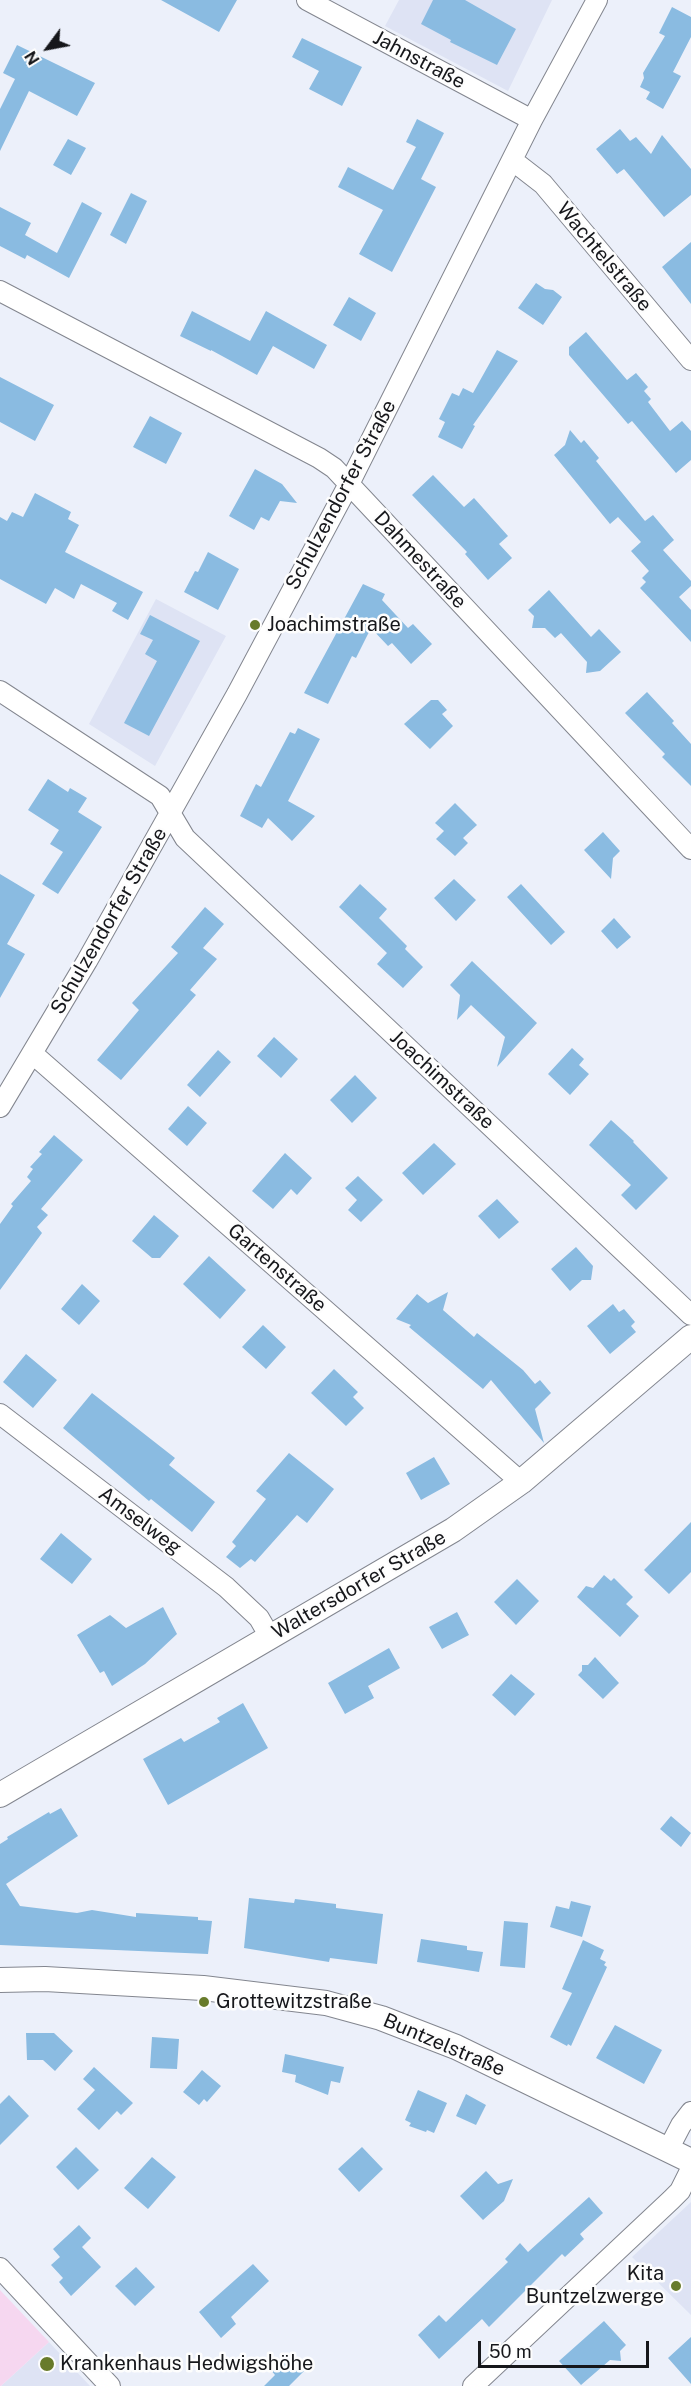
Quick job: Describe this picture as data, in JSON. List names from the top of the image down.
{
  "streets": {
    "street": [
      "Jahnstraße",
      "Wachtelstraße",
      "Schulzendorfer Straße",
      "Dahmestraße",
      "Joachimstraße",
      "Gartenstraße",
      "Amselweg",
      "Waltersdorfer Straße",
      "Buntzelstraße"
    ]
  },
  "crossings": [
    ["Jahnstraße", "Schulzendorfer Straße"],
    ["Wachtelstraße", "Schulzendorfer Straße"],
    ["Schulzendorfer Straße", "Dahmestraße"],
    ["Schulzendorfer Straße", "Joachimstraße"],
    ["Schulzendorfer Straße", "Gartenstraße"],
    ["Gartenstraße", "Waltersdorfer Straße"],
    ["Amselweg", "Waltersdorfer Straße"]
  ],
  "places": [
    "Joachimstraße",
    "Grottewitzstraße",
    "Kita Buntzelzwerge",
    "Krankenhaus Hedwigshöhe"
  ],
  "scale_bar": "50 m",
  "north": "bottom left"
}
